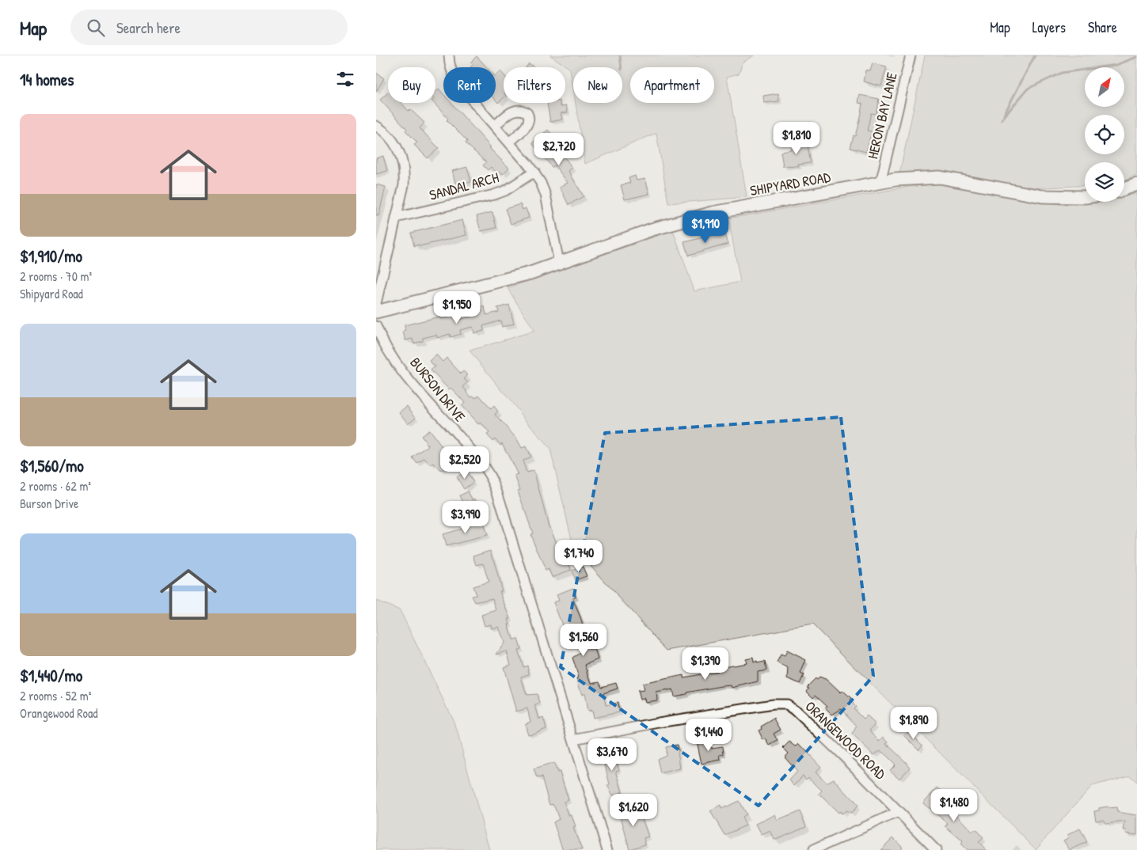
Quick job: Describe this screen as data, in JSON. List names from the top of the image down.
{
  "streets": {
    "street": [
      "HERON BAY LANE",
      "SHIPYARD ROAD",
      "SANDAL ARCH",
      "BURSON DRIVE",
      "ORANGEWOOD ROAD"
    ]
  },
  "crossings": [
    ["HERON BAY LANE", "SHIPYARD ROAD"],
    ["BURSON DRIVE", "ORANGEWOOD ROAD"]
  ],
  "north": "top right",
  "page": {
    "header": "Map",
    "search": "Search here",
    "nav": ["Map", "Layers", "Share"],
    "heading": "14 homes",
    "chip": [
      "Buy",
      "Rent",
      "Filters",
      "New",
      "Apartment"
    ],
    "list": [
      {
        "name": "$1,910/mo",
        "note": "2 rooms · 70 m² · Shipyard Road"
      },
      {
        "name": "$1,560/mo",
        "note": "2 rooms · 62 m² · Burson Drive"
      },
      {
        "name": "$1,440/mo",
        "note": "2 rooms · 52 m² · Orangewood Road"
      }
    ],
    "price": [
      "$1,810",
      "$2,720",
      "$1,910",
      "$1,950",
      "$2,520",
      "$3,990",
      "$1,740",
      "$1,560",
      "$1,390",
      "$1,890",
      "$1,440",
      "$3,670",
      "$1,480",
      "$1,620"
    ]
  }
}
